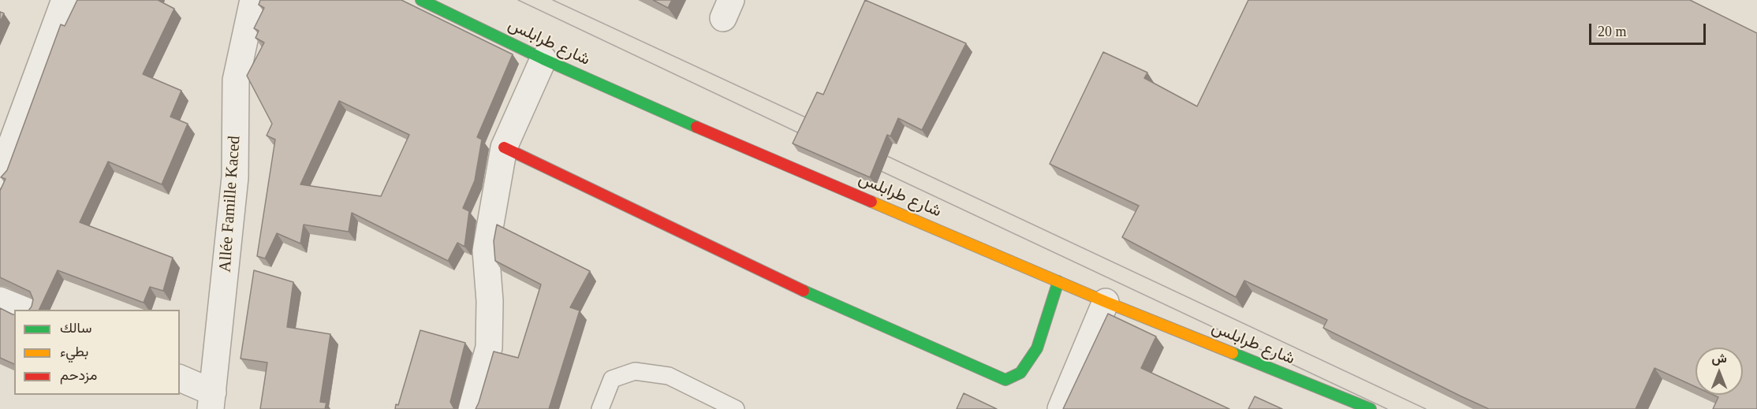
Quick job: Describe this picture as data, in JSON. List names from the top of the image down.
{
  "streets": {
    "main road": ["شارع طرابلس"],
    "street": ["Allée Famille Kaced"]
  },
  "legend": ["سالك", "بطيء", "مزدحم"],
  "scale_bar": "20 m",
  "north": "top"
}
